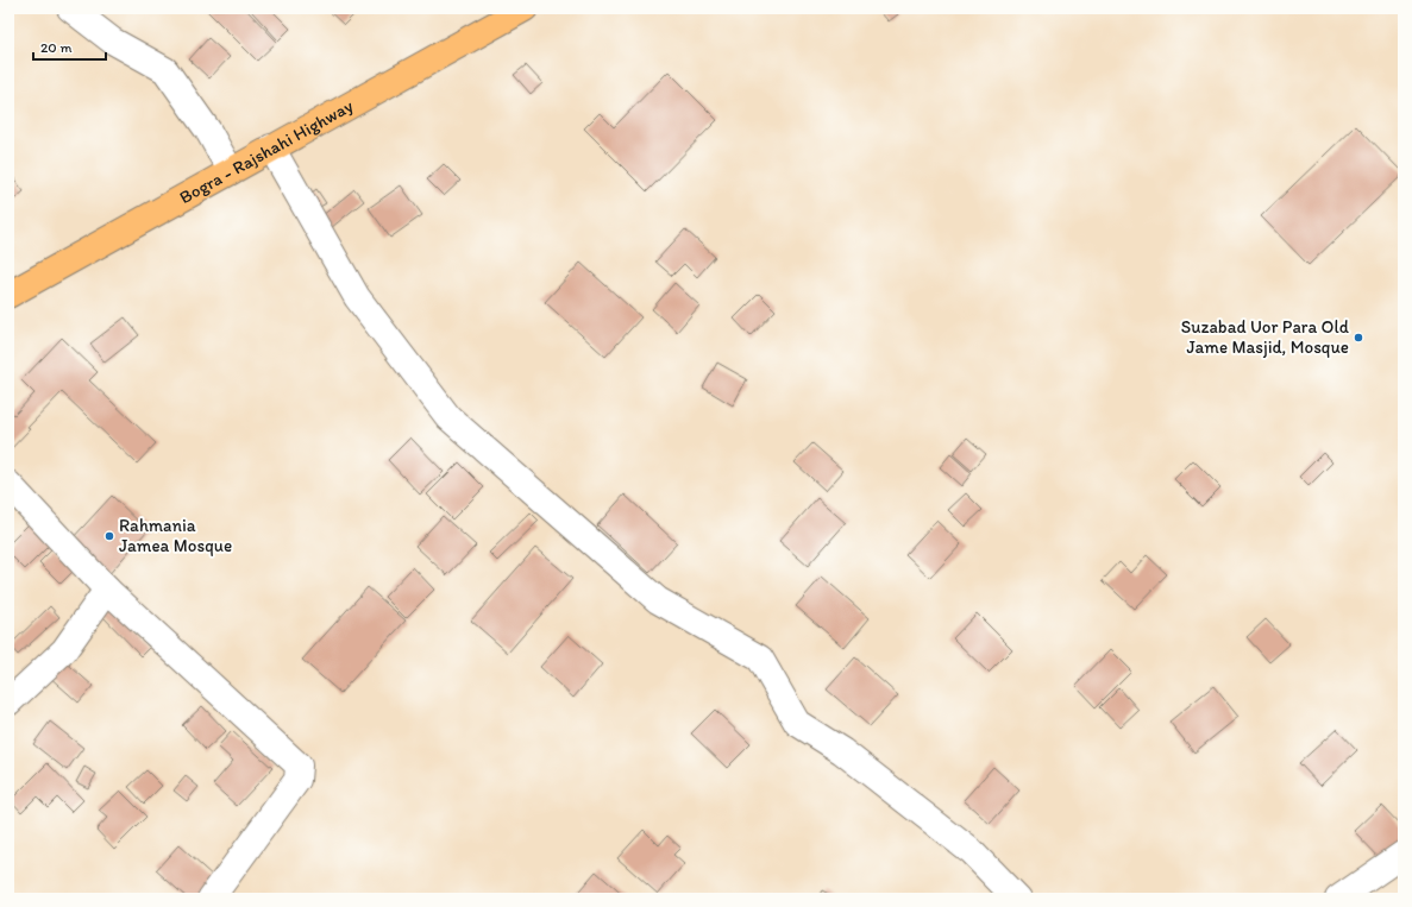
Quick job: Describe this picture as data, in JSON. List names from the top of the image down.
{
  "streets": {
    "highway": ["Bogra - Rajshahi Highway"]
  },
  "places": ["Suzabad Uor Para Old Jame Masjid, Mosque", "Rahmania Jamea Mosque"],
  "scale_bar": "20 m"
}
